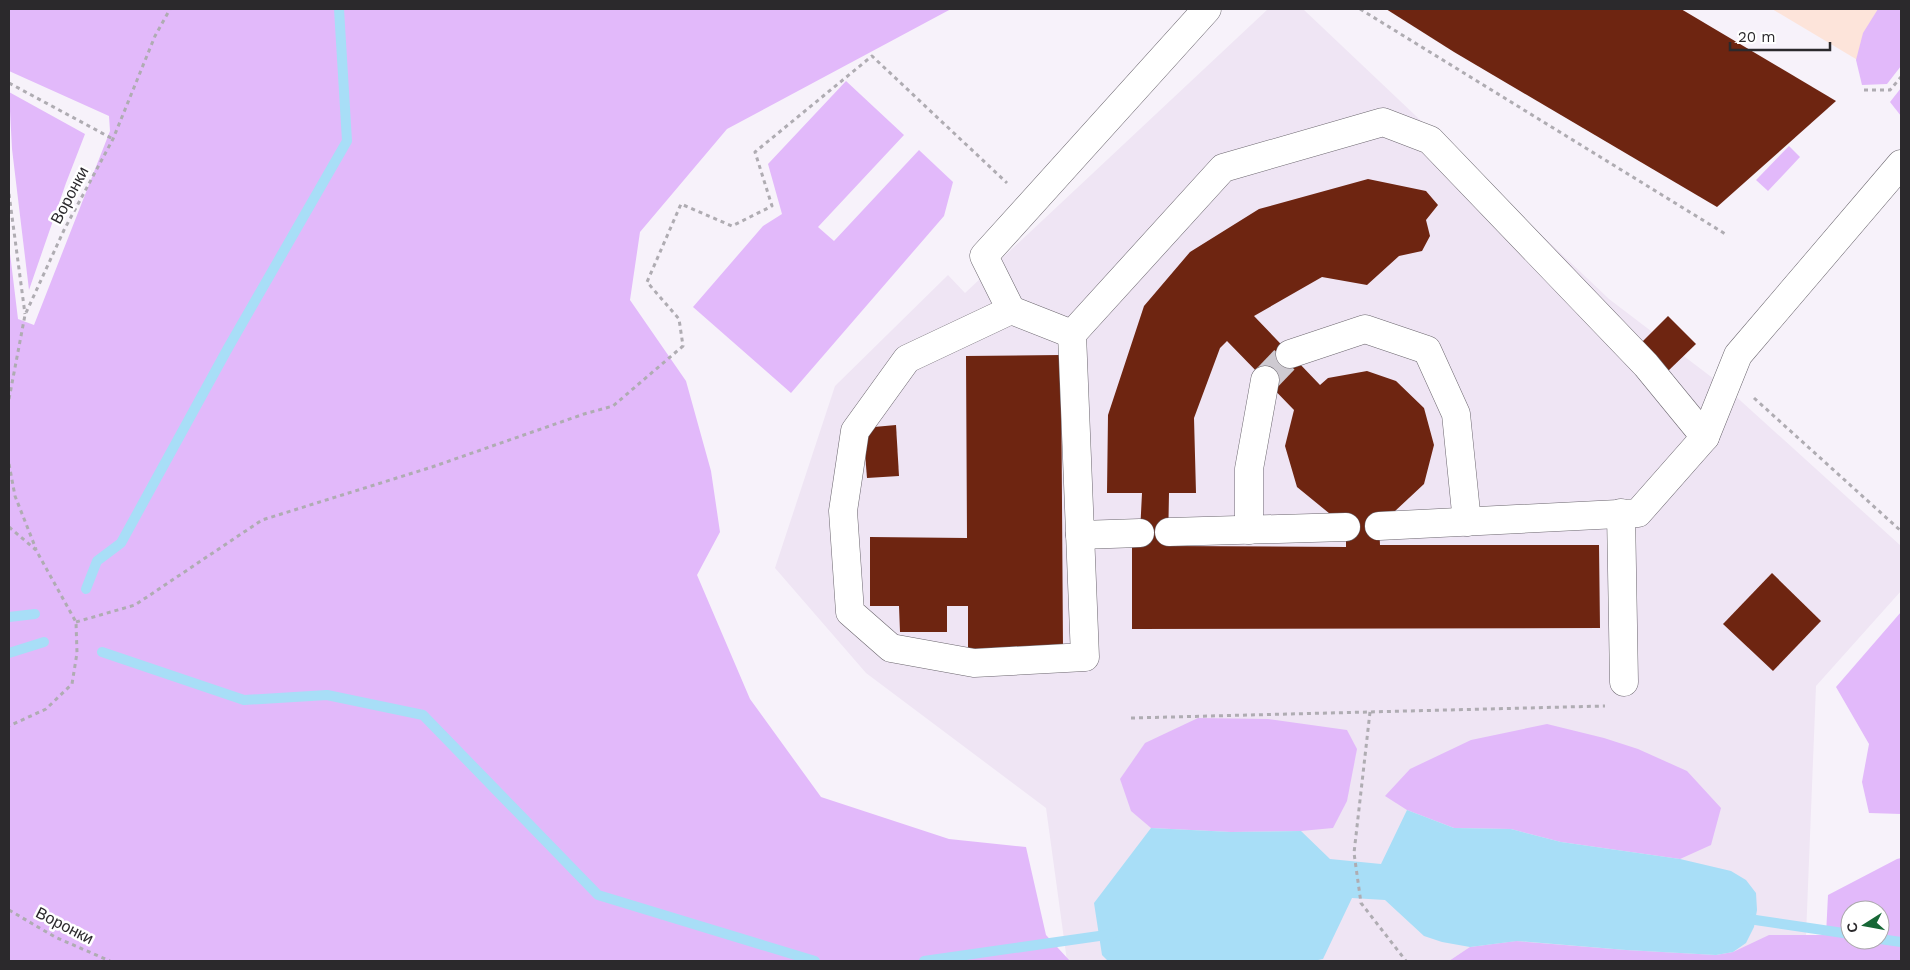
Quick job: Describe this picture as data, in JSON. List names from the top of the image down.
{
  "streets": {
    "path": ["Воронки"]
  },
  "scale_bar": "20 m",
  "north": "left"
}
